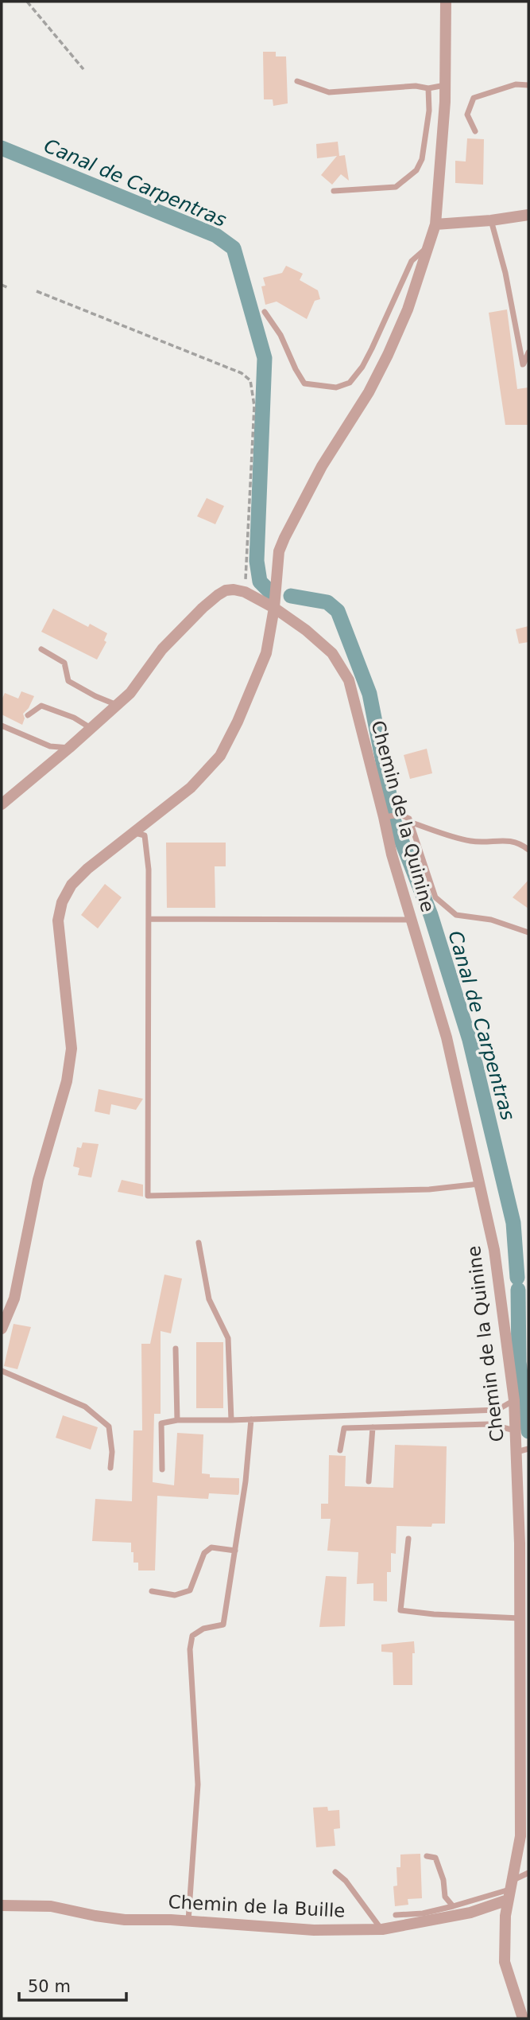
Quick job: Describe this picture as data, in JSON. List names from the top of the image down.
{
  "streets": {
    "street": ["Chemin de la Quinine", "Chemin de la Buille"]
  },
  "crossings": [
    ["Chemin de la Quinine", "Chemin de la Buille"]
  ],
  "water": ["Canal de Carpentras"],
  "scale_bar": "50 m"
}
